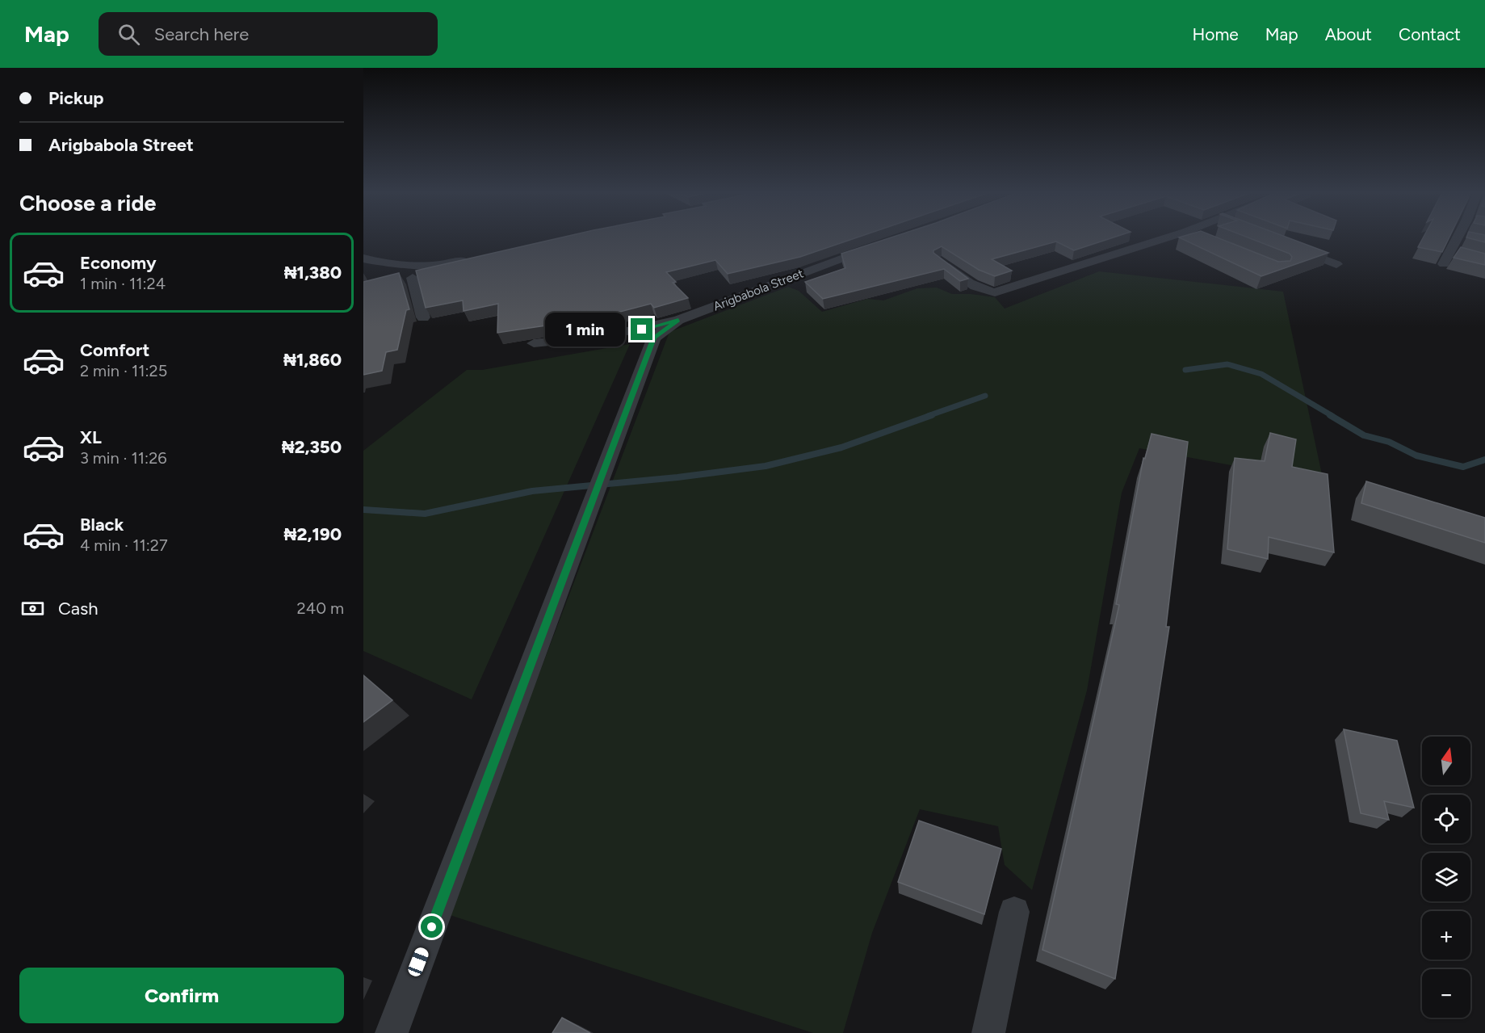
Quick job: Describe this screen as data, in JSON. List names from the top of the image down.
{
  "streets": {
    "street": ["Arigbabola Street"]
  },
  "north": "top",
  "page": {
    "header": "Map",
    "search": "Search here",
    "nav": [
      "Home",
      "Map",
      "About",
      "Contact"
    ],
    "banner": ["Pickup", "Arigbabola Street"],
    "heading": "Choose a ride",
    "list": [
      {
        "name": "Economy",
        "note": "1 min · 11:24",
        "value": "₦1,380"
      },
      {
        "name": "Comfort",
        "note": "2 min · 11:25",
        "value": "₦1,860"
      },
      {
        "name": "XL",
        "note": "3 min · 11:26",
        "value": "₦2,350"
      },
      {
        "name": "Black",
        "note": "4 min · 11:27",
        "value": "₦2,190"
      }
    ],
    "bubble": "1 min",
    "pay": ["Cash", "240 m"],
    "map_buttons": ["+", "−"],
    "buttons": "Confirm"
  }
}
